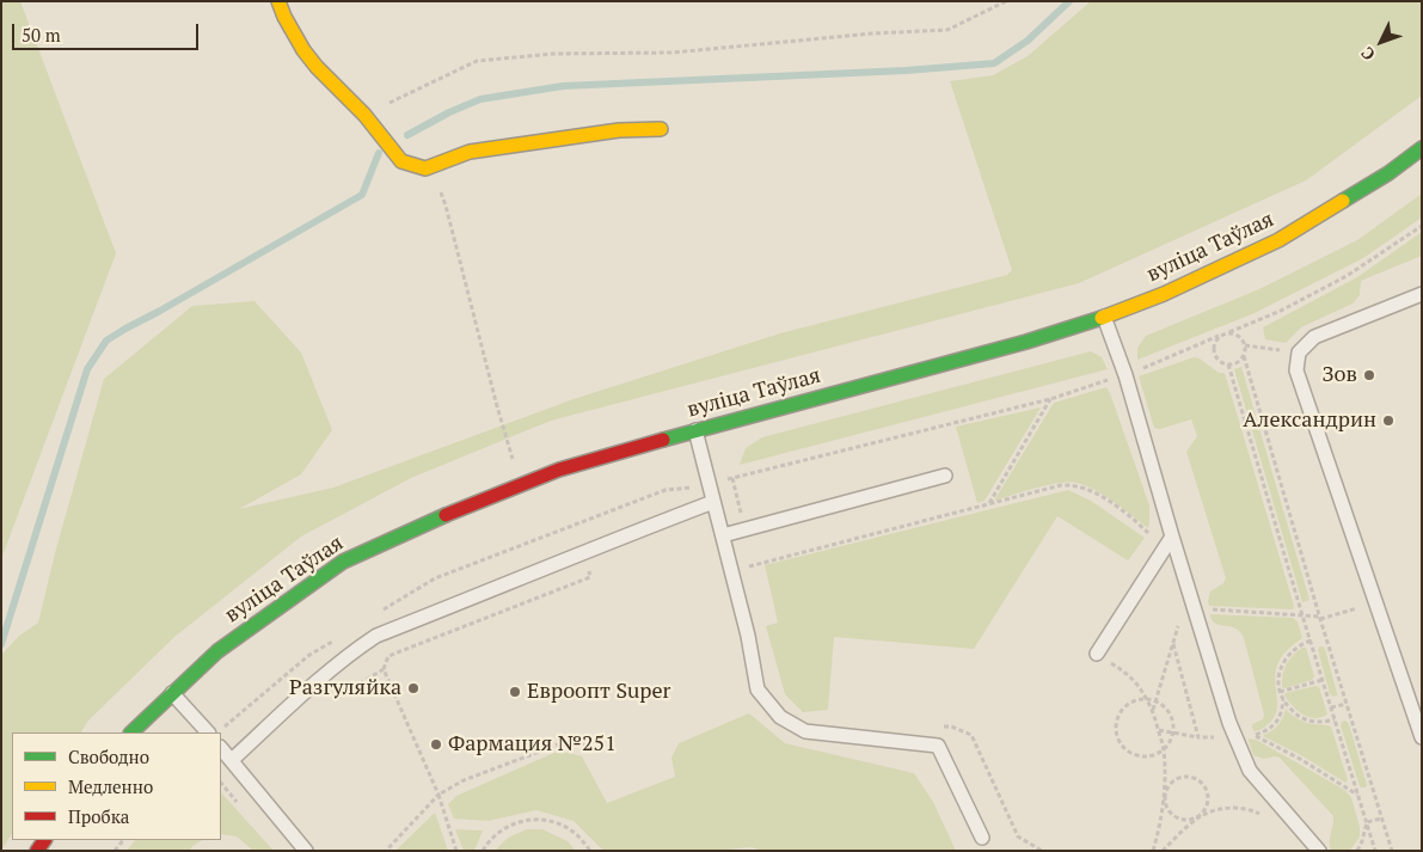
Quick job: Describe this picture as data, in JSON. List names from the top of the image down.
{
  "streets": {
    "street": ["вуліца Таўлая"]
  },
  "places": [
    "Зов",
    "Александрин",
    "Разгуляйка",
    "Евроопт Super",
    "Фармация №251"
  ],
  "legend": ["Свободно", "Медленно", "Пробка"],
  "scale_bar": "50 m",
  "north": "bottom left"
}
